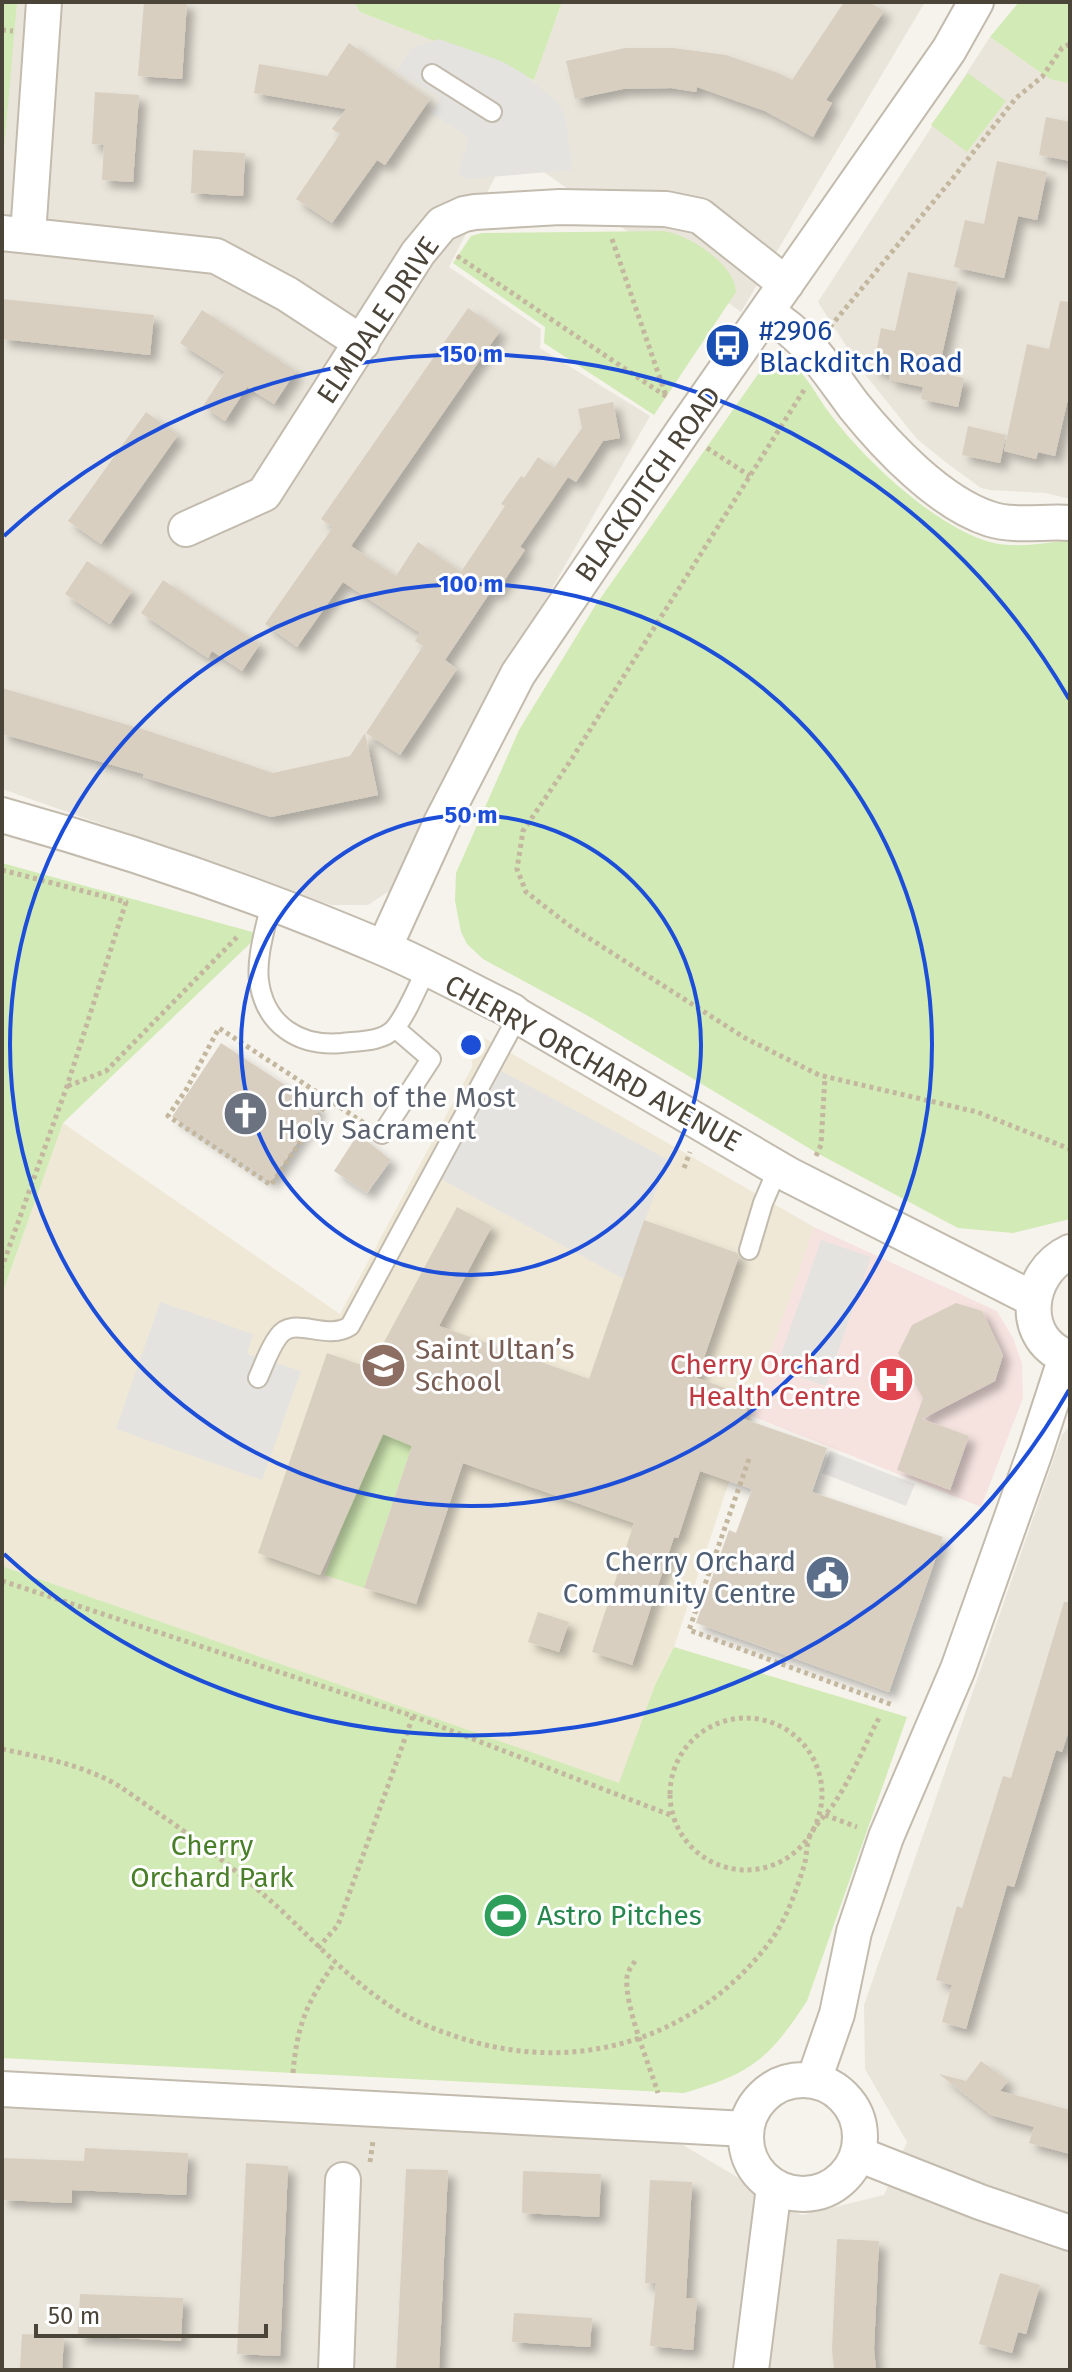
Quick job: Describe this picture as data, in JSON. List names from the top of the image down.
{
  "streets": {
    "street": ["ELMDALE DRIVE", "BLACKDITCH ROAD", "CHERRY ORCHARD AVENUE"]
  },
  "crossings": [
    ["ELMDALE DRIVE", "BLACKDITCH ROAD"],
    ["BLACKDITCH ROAD", "CHERRY ORCHARD AVENUE"]
  ],
  "parks": ["Cherry Orchard Park"],
  "places": {
    "bus stop": ["#2906 Blackditch Road"],
    "church": ["Church of the Most Holy Sacrament"],
    "school or university": ["Saint Ultan’s School"],
    "hospital": ["Cherry Orchard Health Centre"],
    "public building": ["Cherry Orchard Community Centre"],
    "sports": ["Astro Pitches"]
  },
  "scale_bar": "50 m",
  "rings": ["150 m", "100 m", "50 m"]
}
